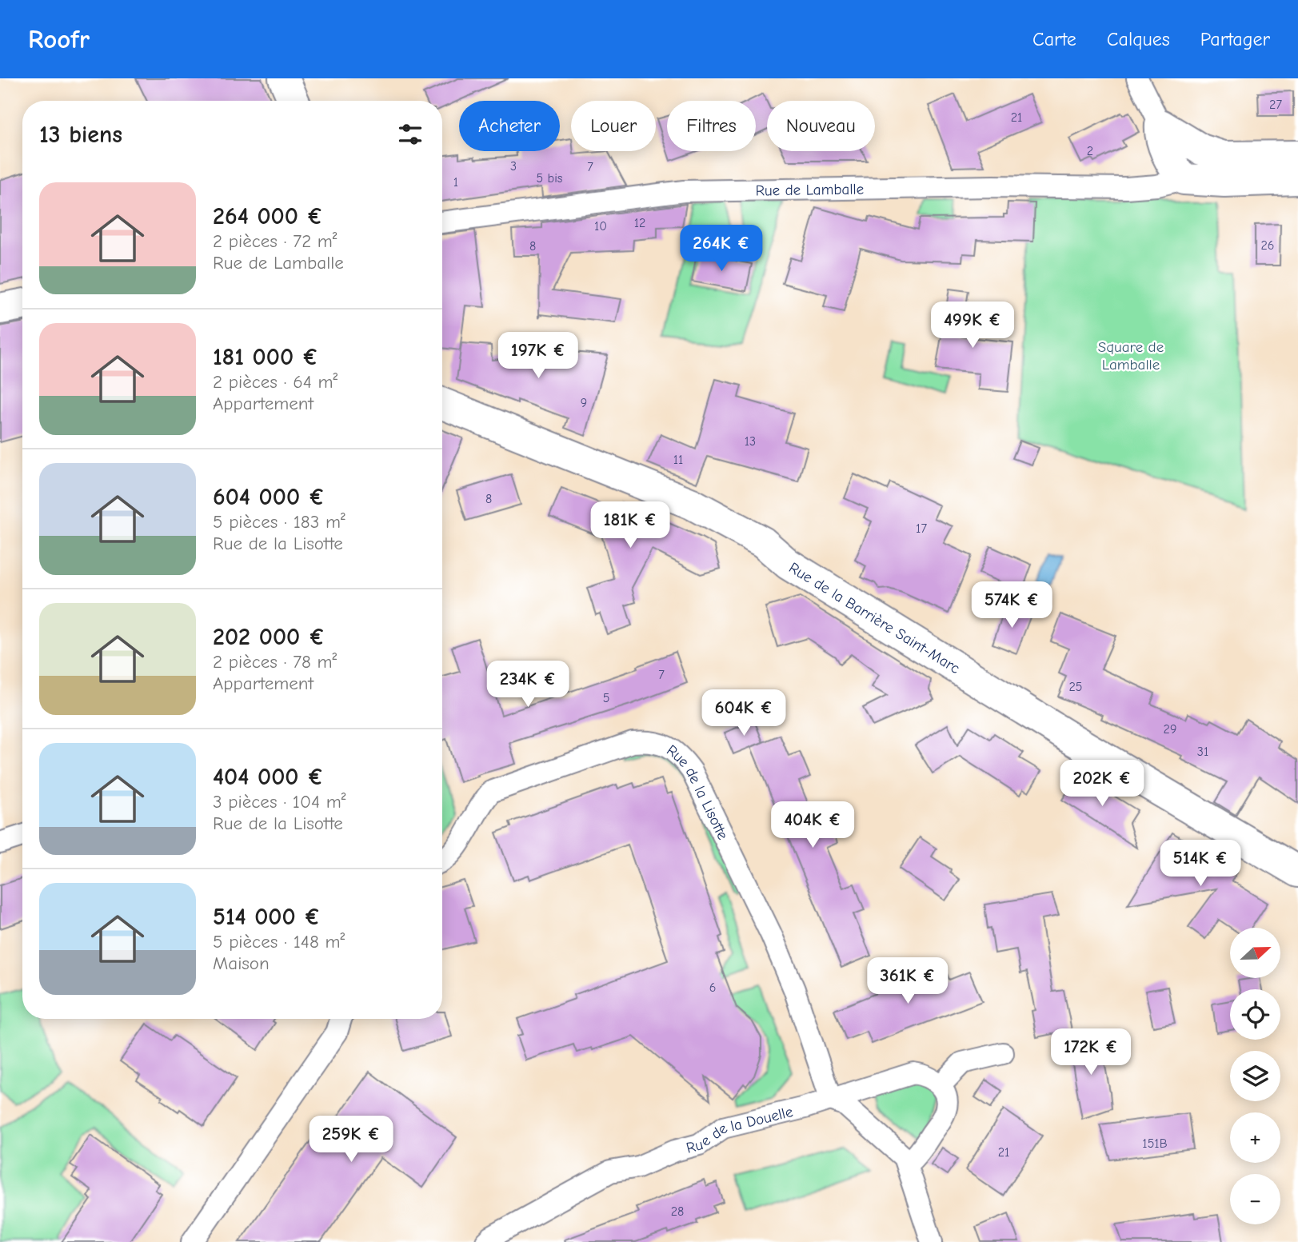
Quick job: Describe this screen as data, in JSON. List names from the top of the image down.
{
  "streets": {
    "main road": ["Rue de la Barrière Saint-Marc"],
    "street": ["Rue de Lamballe", "Rue de la Lisotte", "Rue de la Douelle"]
  },
  "crossings": [
    ["Rue de la Lisotte", "Rue de la Douelle"]
  ],
  "parks": ["Square de Lamballe"],
  "house_numbers": [
    "27",
    "21",
    "2",
    "3",
    "7",
    "5 bis",
    "1",
    "12",
    "10",
    "26",
    "8",
    "9",
    "13",
    "11",
    "8",
    "17",
    "7",
    "25",
    "5",
    "29",
    "31",
    "6",
    "151B",
    "21",
    "28"
  ],
  "north": "right",
  "page": {
    "header": "Roofr",
    "nav": ["Carte", "Calques", "Partager"],
    "chip": [
      "Acheter",
      "Louer",
      "Filtres",
      "Nouveau"
    ],
    "heading": "13 biens",
    "list": [
      {
        "name": "264 000 €",
        "note": "2 pièces · 72 m² · Rue de Lamballe"
      },
      {
        "name": "181 000 €",
        "note": "2 pièces · 64 m² · Appartement"
      },
      {
        "name": "604 000 €",
        "note": "5 pièces · 183 m² · Rue de la Lisotte"
      },
      {
        "name": "202 000 €",
        "note": "2 pièces · 78 m² · Appartement"
      },
      {
        "name": "404 000 €",
        "note": "3 pièces · 104 m² · Rue de la Lisotte"
      },
      {
        "name": "514 000 €",
        "note": "5 pièces · 148 m² · Maison"
      }
    ],
    "price": [
      "264K €",
      "499K €",
      "197K €",
      "181K €",
      "574K €",
      "234K €",
      "604K €",
      "202K €",
      "404K €",
      "514K €",
      "361K €",
      "172K €",
      "259K €"
    ],
    "map_buttons": ["+", "−"]
  }
}
